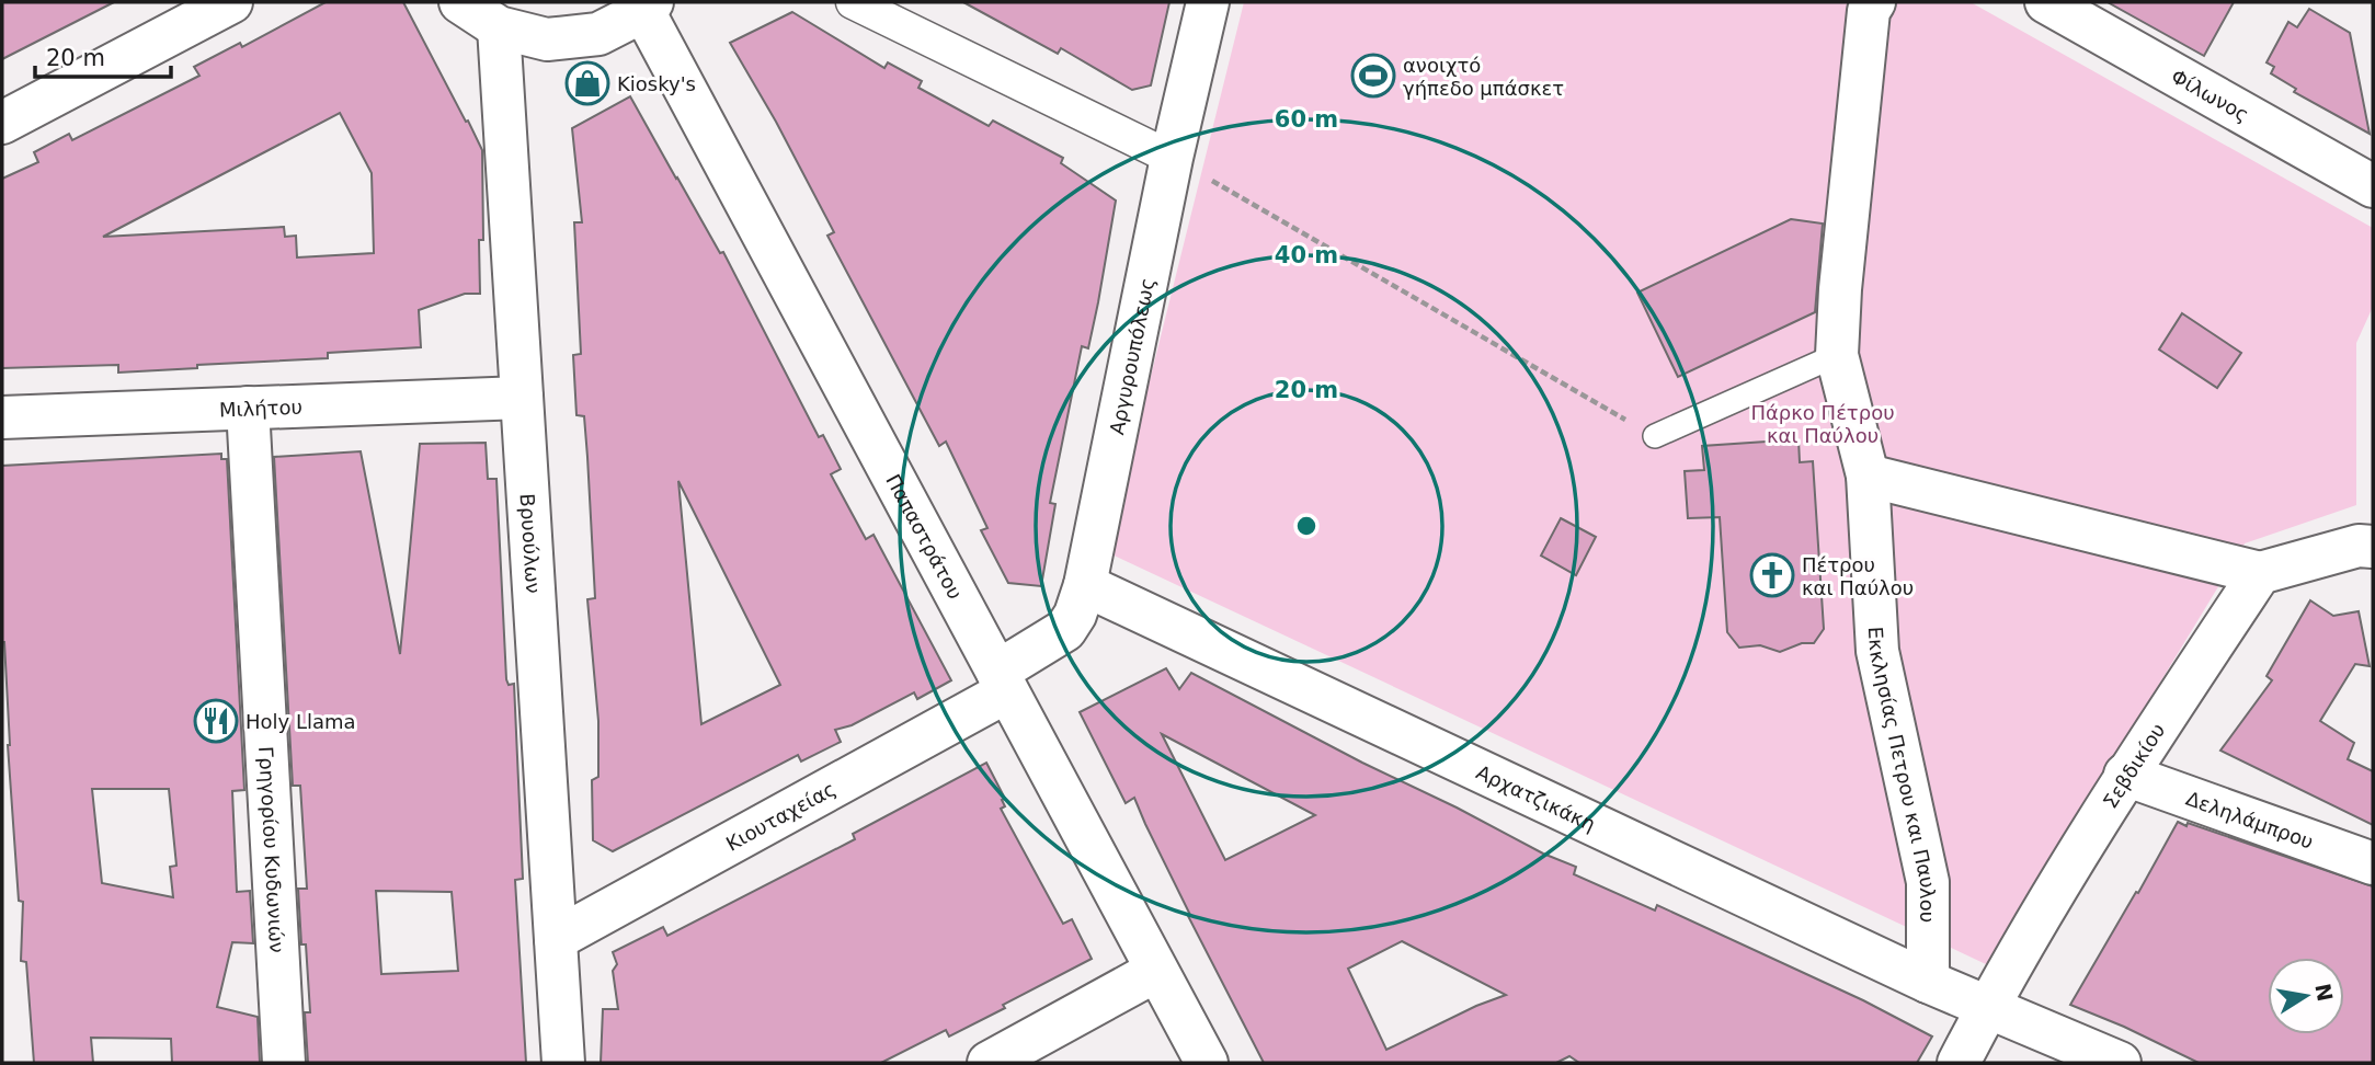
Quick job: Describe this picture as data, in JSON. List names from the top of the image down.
{
  "streets": {
    "street": [
      "Φίλωνος",
      "Αργυρουπόλεως",
      "Μιλήτου",
      "Παπαστράτου",
      "Βρυούλων",
      "Σεβδικίου",
      "Εκκλησίας Πετρου και Παυλου",
      "Αρχατζικάκη",
      "Κιουταχείας",
      "Δεληλάμπρου",
      "Γρηγορίου Κυδωνιών"
    ]
  },
  "crossings": [
    ["Αργυρουπόλεως", "Παπαστράτου"],
    ["Αργυρουπόλεως", "Αρχατζικάκη"],
    ["Αργυρουπόλεως", "Κιουταχείας"],
    ["Μιλήτου", "Βρυούλων"],
    ["Μιλήτου", "Γρηγορίου Κυδωνιών"],
    ["Παπαστράτου", "Κιουταχείας"],
    ["Βρυούλων", "Κιουταχείας"],
    ["Σεβδικίου", "Αρχατζικάκη"],
    ["Σεβδικίου", "Δεληλάμπρου"],
    ["Εκκλησίας Πετρου και Παυλου", "Αρχατζικάκη"]
  ],
  "parks": ["Πάρκο Πέτρου και Παύλου"],
  "places": {
    "sports": ["ανοιχτό γήπεδο μπάσκετ"],
    "shop": ["Kiosky's"],
    "church": ["Πέτρου και Παύλου"],
    "restaurant": ["Holy Llama"]
  },
  "scale_bar": "20 m",
  "north": "right",
  "rings": ["60 m", "40 m", "20 m"]
}
